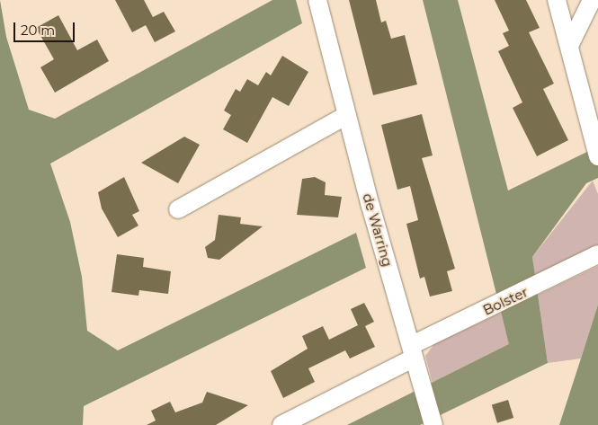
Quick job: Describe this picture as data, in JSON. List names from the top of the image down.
{
  "streets": {
    "street": ["de Warring", "Bolster"]
  },
  "crossings": [
    ["de Warring", "Bolster"]
  ],
  "scale_bar": "20 m"
}
